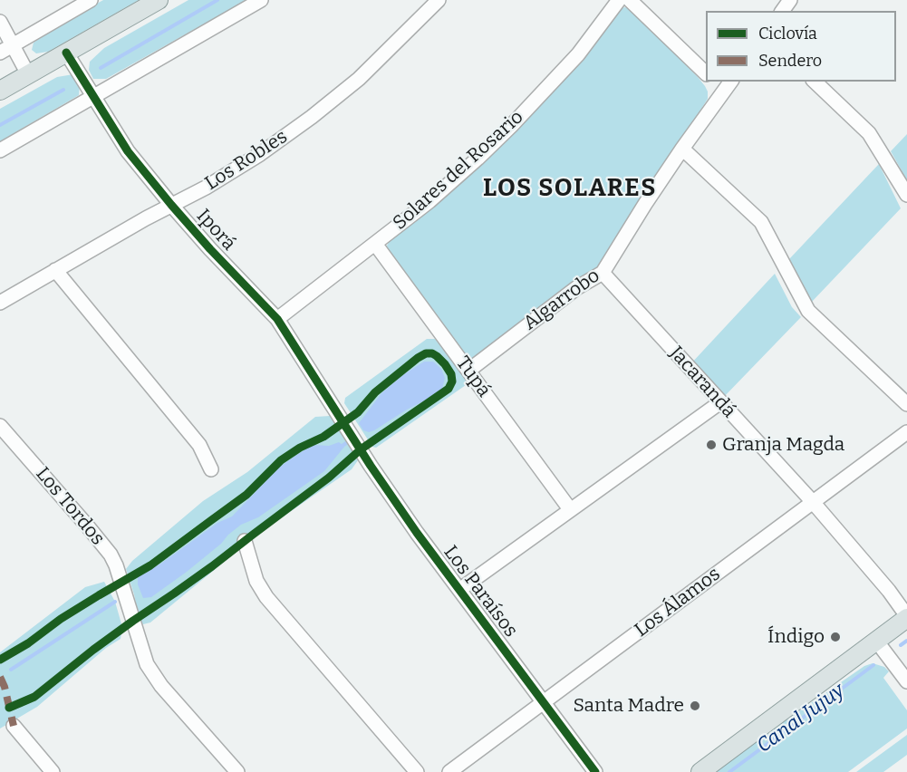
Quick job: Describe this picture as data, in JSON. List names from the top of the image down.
{
  "streets": {
    "street": [
      "Los Robles",
      "Solares del Rosario",
      "Iporá",
      "Algarrobo",
      "Tupá",
      "Jacarandá",
      "Los Tordos",
      "Los Paraísos",
      "Los Álamos"
    ]
  },
  "crossings": [
    ["Los Robles", "Iporá"],
    ["Solares del Rosario", "Iporá"],
    ["Solares del Rosario", "Tupá"],
    ["Iporá", "Los Paraísos"],
    ["Algarrobo", "Tupá"],
    ["Algarrobo", "Jacarandá"],
    ["Jacarandá", "Los Álamos"],
    ["Los Paraísos", "Los Álamos"]
  ],
  "districts": ["LOS SOLARES"],
  "water": ["Canal Jujuy"],
  "places": ["Granja Magda", "Índigo", "Santa Madre"],
  "legend": ["Ciclovía", "Sendero"]
}
